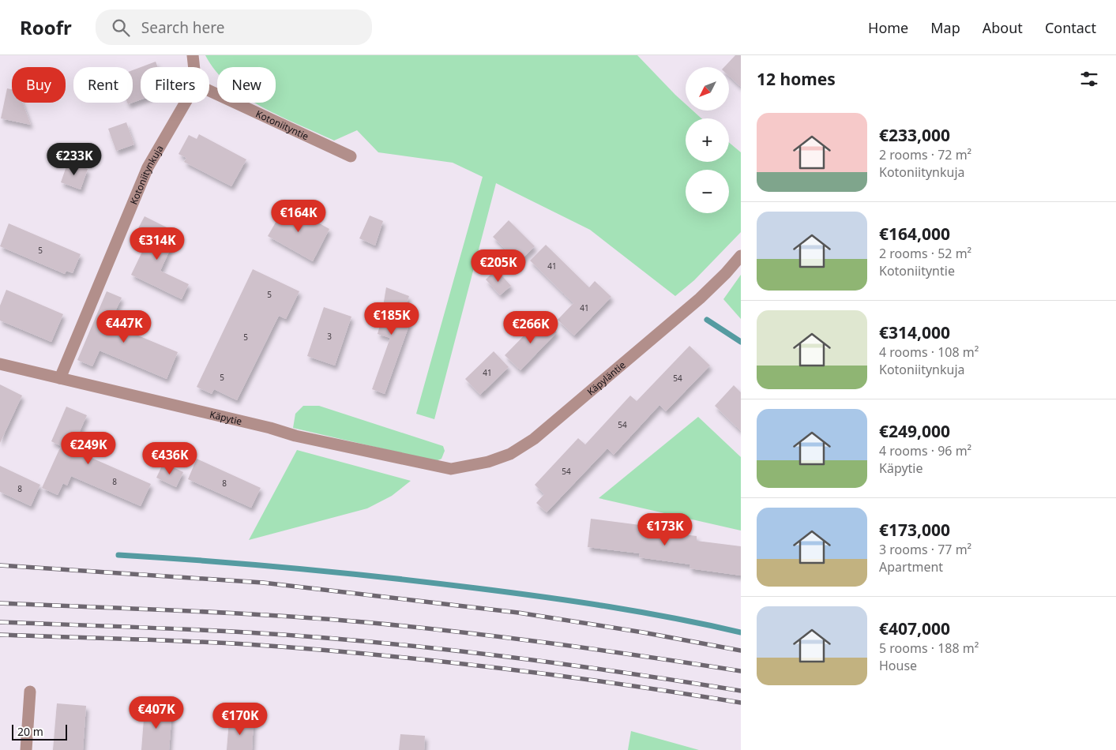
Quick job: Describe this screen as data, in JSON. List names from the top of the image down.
{
  "streets": {
    "street": [
      "Kotoniityntie",
      "Kotoniitynkuja",
      "Käpyläntie",
      "Käpytie"
    ]
  },
  "crossings": [
    ["Kotoniitynkuja", "Käpytie"],
    ["Käpyläntie", "Käpytie"]
  ],
  "house_numbers": [
    "5",
    "41",
    "5",
    "41",
    "3",
    "5",
    "41",
    "5",
    "54",
    "54",
    "54",
    "8",
    "8",
    "8"
  ],
  "scale_bar": "20 m",
  "north": "bottom left",
  "page": {
    "header": "Roofr",
    "search": "Search here",
    "nav": [
      "Home",
      "Map",
      "About",
      "Contact"
    ],
    "heading": "12 homes",
    "map_buttons": ["+", "−"],
    "chip": [
      "Buy",
      "Rent",
      "Filters",
      "New"
    ],
    "list": [
      {
        "name": "€233,000",
        "note": "2 rooms · 72 m² · Kotoniitynkuja"
      },
      {
        "name": "€164,000",
        "note": "2 rooms · 52 m² · Kotoniityntie"
      },
      {
        "name": "€314,000",
        "note": "4 rooms · 108 m² · Kotoniitynkuja"
      },
      {
        "name": "€249,000",
        "note": "4 rooms · 96 m² · Käpytie"
      },
      {
        "name": "€173,000",
        "note": "3 rooms · 77 m² · Apartment"
      },
      {
        "name": "€407,000",
        "note": "5 rooms · 188 m² · House"
      }
    ],
    "price": [
      "€233K",
      "€164K",
      "€314K",
      "€205K",
      "€185K",
      "€447K",
      "€266K",
      "€249K",
      "€436K",
      "€173K",
      "€407K",
      "€170K"
    ],
    "scale": "20 m"
  }
}
